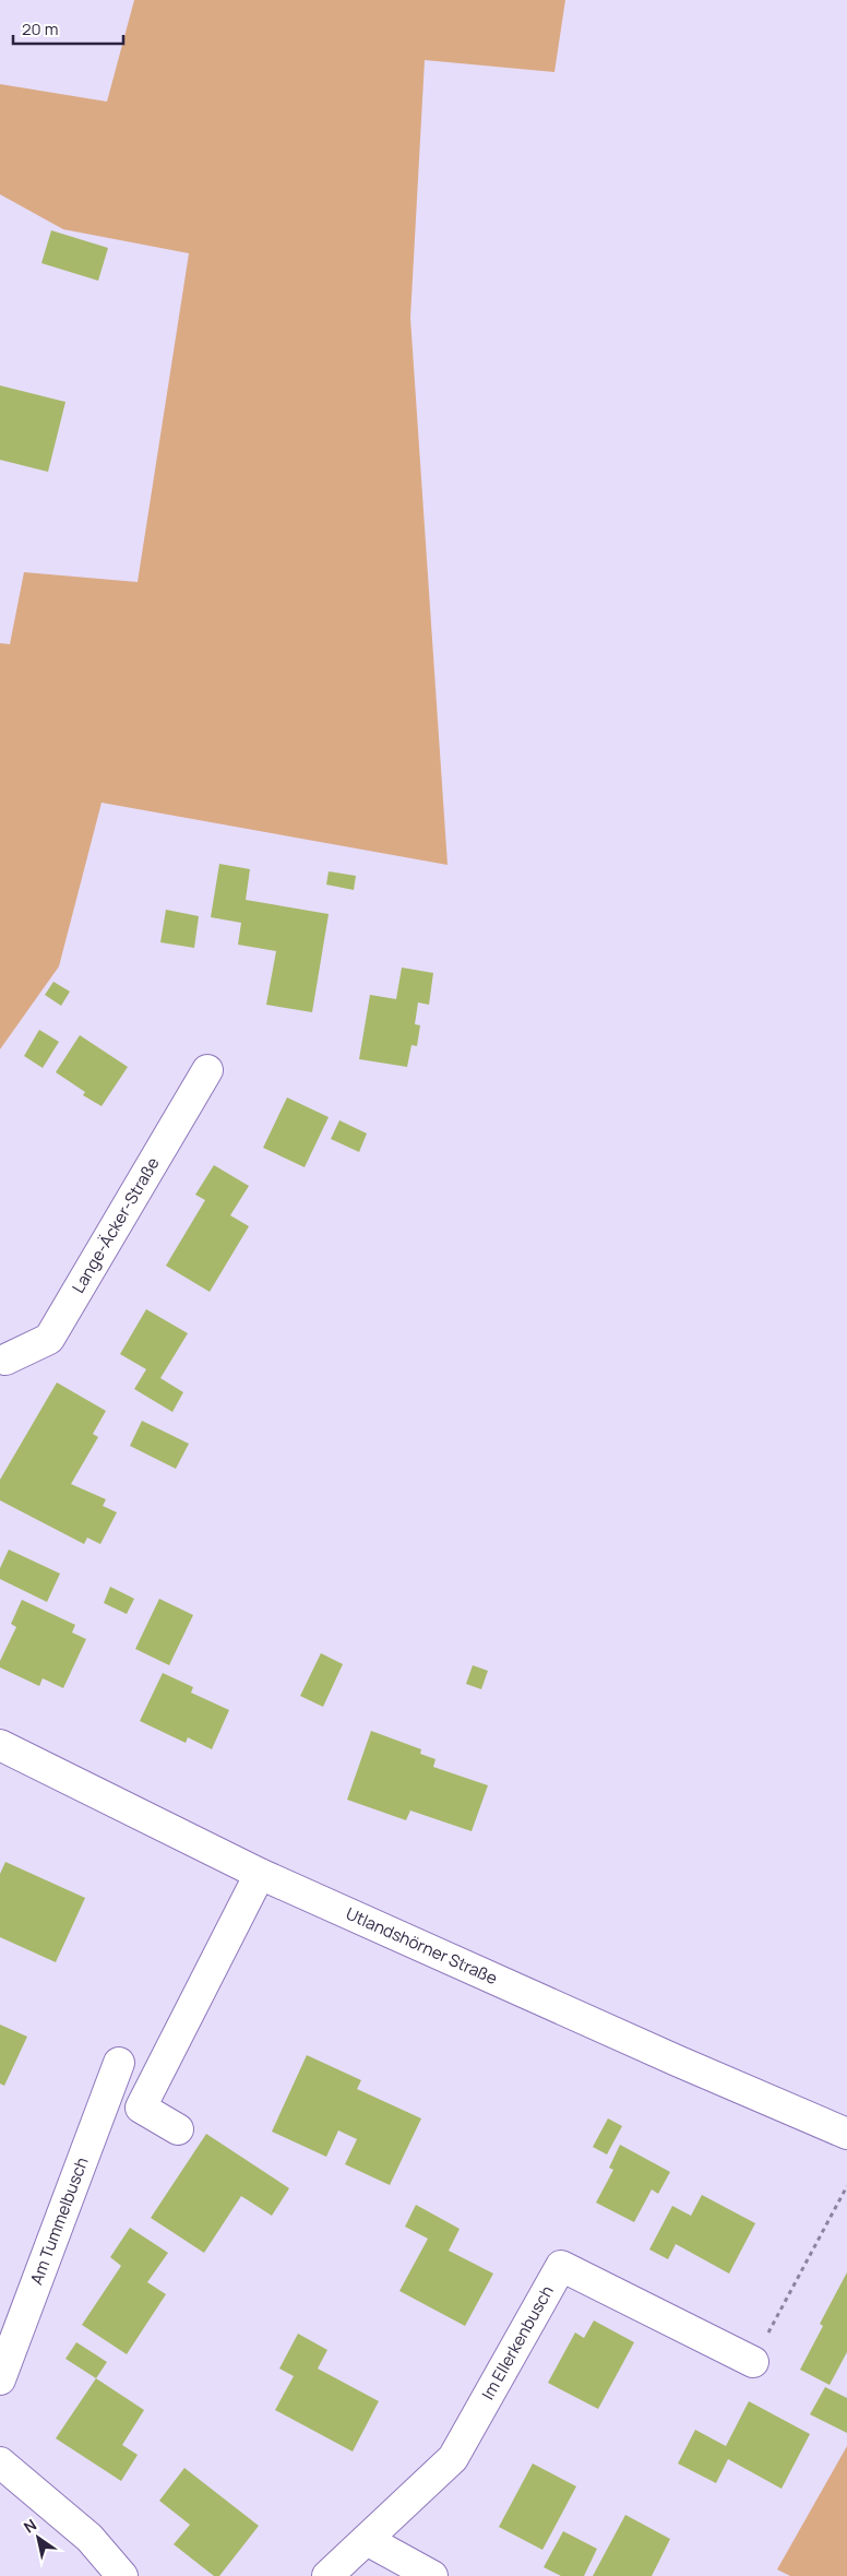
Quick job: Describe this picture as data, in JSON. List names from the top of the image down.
{
  "streets": {
    "street": [
      "Lange-Äcker-Straße",
      "Utlandshörner Straße",
      "Am Tummelbusch",
      "Im Ellerkenbusch"
    ]
  },
  "scale_bar": "20 m",
  "north": "top left"
}
